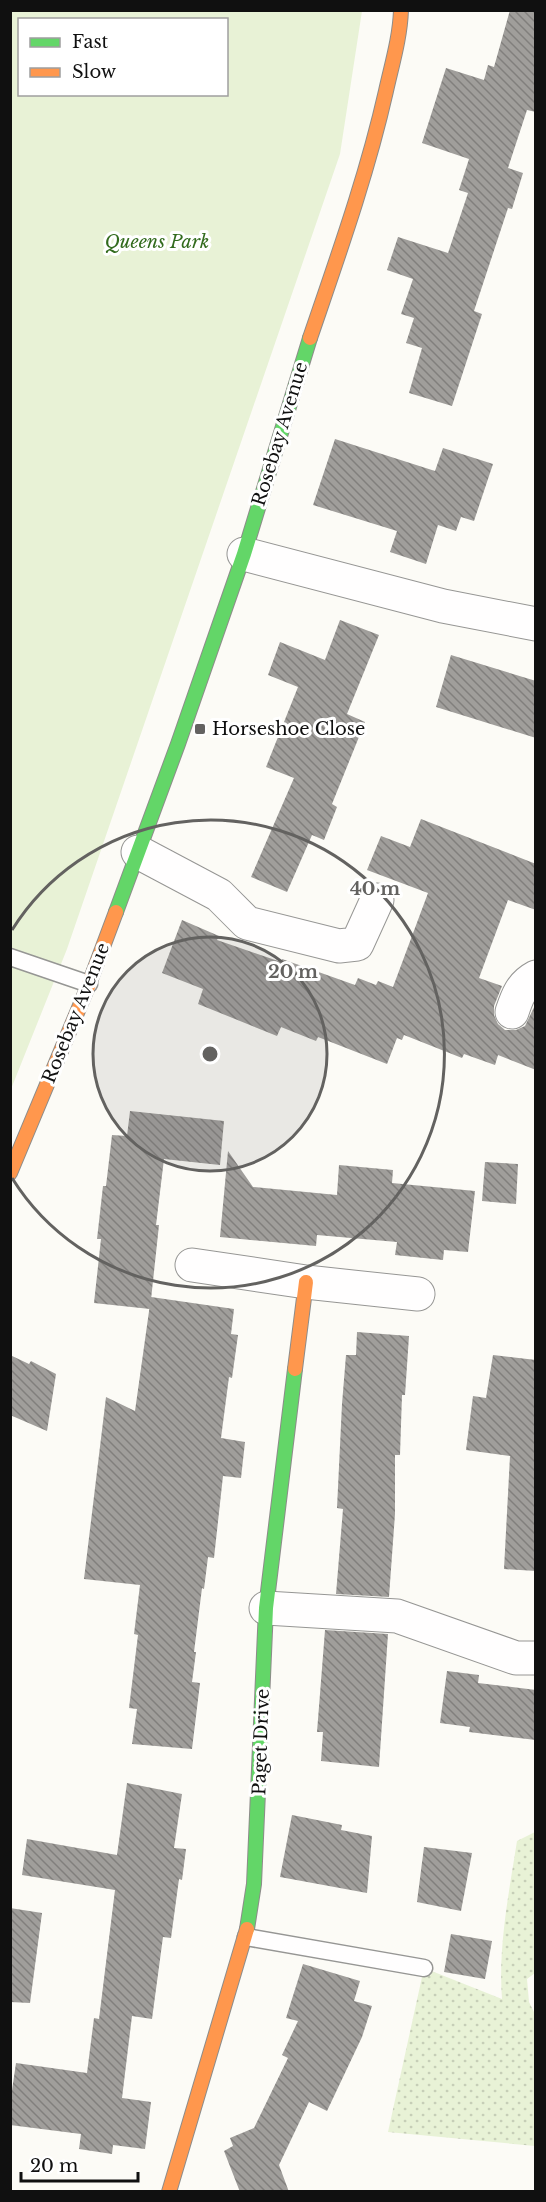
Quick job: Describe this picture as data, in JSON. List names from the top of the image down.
{
  "streets": {
    "street": ["Rosebay Avenue", "Paget Drive"]
  },
  "parks": ["Queens Park"],
  "places": {
    "transit": ["Horseshoe Close"]
  },
  "legend": ["Fast", "Slow"],
  "scale_bar": "20 m",
  "rings": ["40 m", "20 m"]
}
